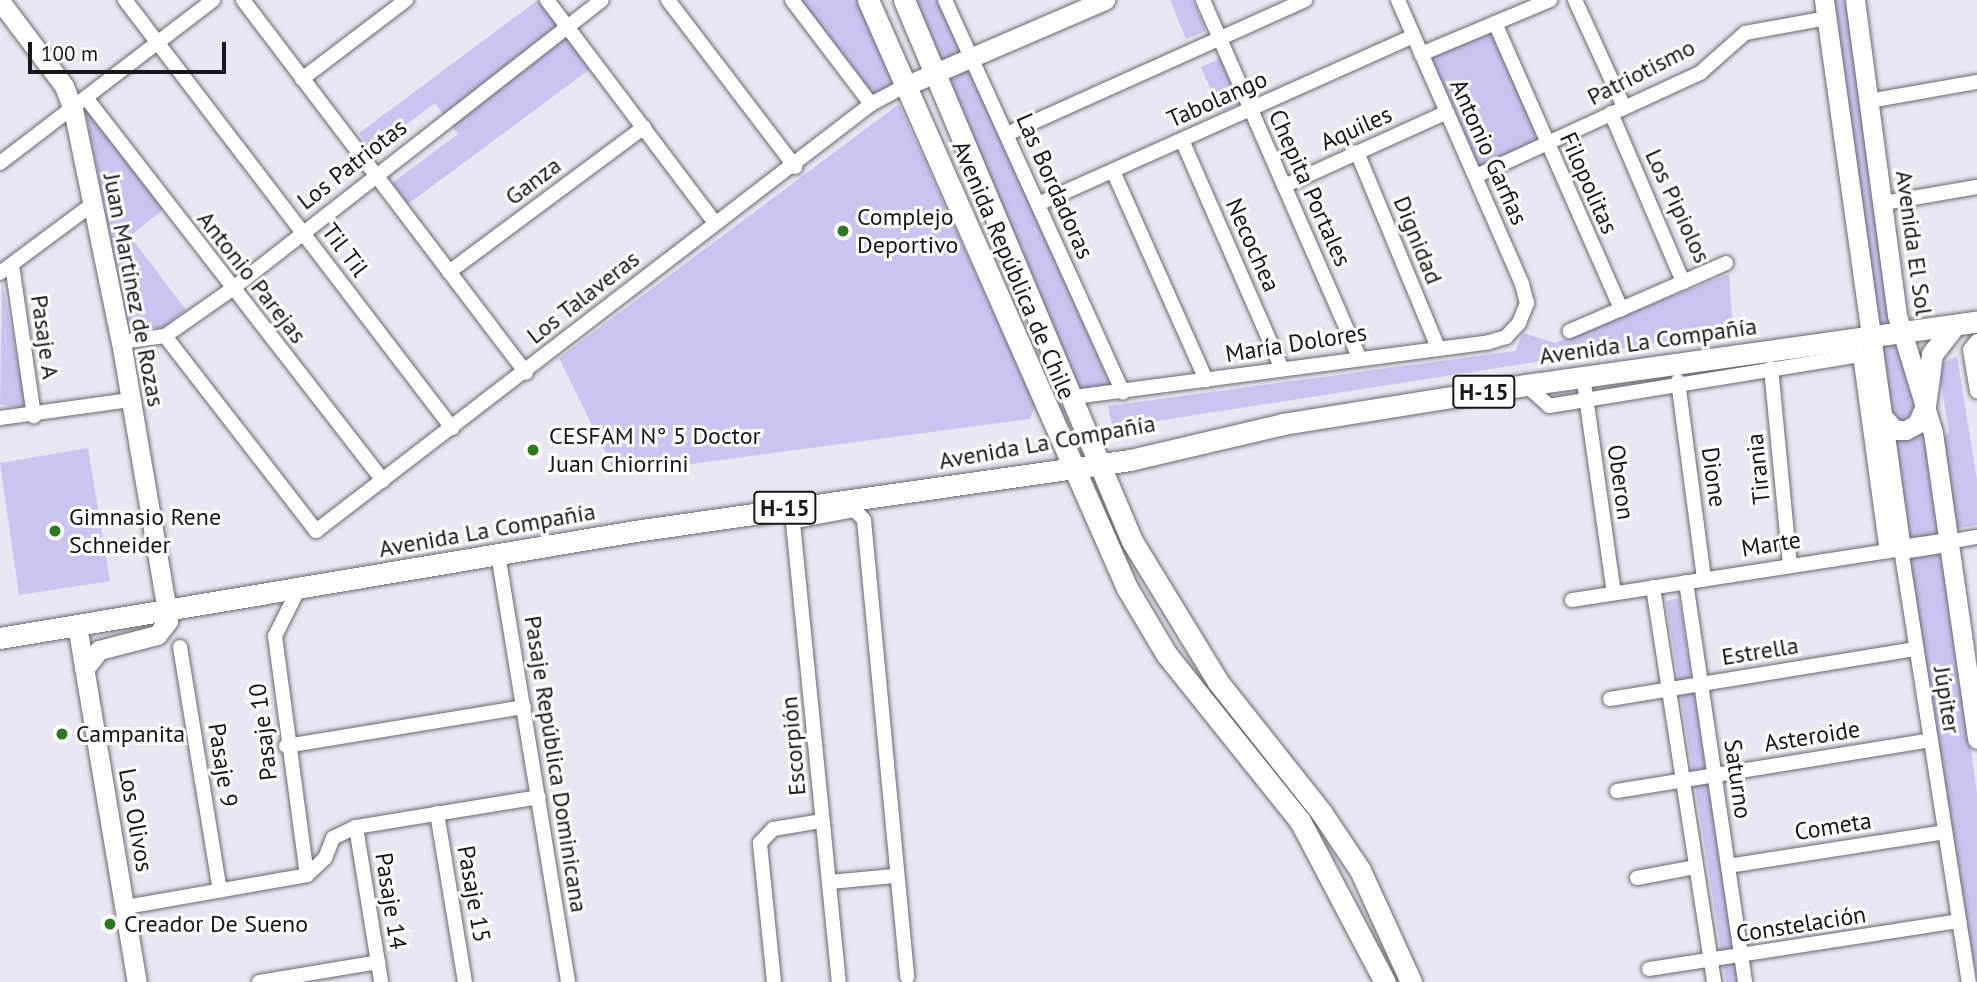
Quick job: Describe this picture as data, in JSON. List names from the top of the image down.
{
  "streets": {
    "main road": ["Avenida República de Chile", "Avenida La Compañía", "H-15"],
    "street": [
      "Patriotismo",
      "Tabolango",
      "Aquiles",
      "Antonio Garfias",
      "Los Patriotas",
      "Ganza",
      "Filopolitas",
      "Las Bordadoras",
      "Chepita Portales",
      "Los Pipiolos",
      "Dignidad",
      "Avenida El Sol",
      "Necochea",
      "Til Til",
      "Antonio Parejas",
      "Juan Martínez de Rozas",
      "Los Talaveras",
      "Pasaje A",
      "María Dolores",
      "Tirania",
      "Dione",
      "Oberon",
      "Marte",
      "Estrella",
      "Júpiter",
      "Pasaje 10",
      "Asteroide",
      "Escorpión",
      "Pasaje República Dominicana",
      "Pasaje 9",
      "Saturno",
      "Los Olivos",
      "Cometa",
      "Pasaje 15",
      "Pasaje 14",
      "Constelación"
    ]
  },
  "crossings": [
    ["Patriotismo", "Antonio Garfias"],
    ["Patriotismo", "Filopolitas"],
    ["Patriotismo", "Los Pipiolos"],
    ["Tabolango", "Antonio Garfias"],
    ["Tabolango", "Las Bordadoras"],
    ["Tabolango", "Chepita Portales"],
    ["Tabolango", "Necochea"],
    ["Aquiles", "Antonio Garfias"],
    ["Aquiles", "Chepita Portales"],
    ["Aquiles", "Dignidad"],
    ["Antonio Garfias", "María Dolores"],
    ["Los Patriotas", "Til Til"],
    ["Los Patriotas", "Antonio Parejas"],
    ["Los Patriotas", "Juan Martínez de Rozas"],
    ["Los Patriotas", "Los Talaveras"],
    ["Las Bordadoras", "Los Talaveras"],
    ["Las Bordadoras", "María Dolores"],
    ["Chepita Portales", "María Dolores"],
    ["Dignidad", "María Dolores"],
    ["Avenida El Sol", "Avenida La Compañía"],
    ["Avenida El Sol", "Marte"],
    ["Necochea", "María Dolores"],
    ["Til Til", "Los Talaveras"],
    ["Avenida República de Chile", "Los Talaveras"],
    ["Avenida República de Chile", "Avenida La Compañía"],
    ["Avenida República de Chile", "María Dolores"],
    ["Antonio Parejas", "Juan Martínez de Rozas"],
    ["Antonio Parejas", "Los Talaveras"],
    ["Juan Martínez de Rozas", "Avenida La Compañía"],
    ["Avenida La Compañía", "Oberon"],
    ["Avenida La Compañía", "Júpiter"],
    ["Avenida La Compañía", "Pasaje 10"],
    ["Avenida La Compañía", "Escorpión"],
    ["Avenida La Compañía", "Pasaje República Dominicana"],
    ["Avenida La Compañía", "Los Olivos"],
    ["Tirania", "Marte"],
    ["Tirania", "Júpiter"],
    ["Dione", "Marte"],
    ["Dione", "Júpiter"],
    ["Oberon", "Marte"],
    ["Oberon", "Júpiter"],
    ["Marte", "Júpiter"],
    ["Marte", "Saturno"],
    ["Estrella", "Júpiter"],
    ["Estrella", "Saturno"],
    ["Júpiter", "Asteroide"],
    ["Júpiter", "Cometa"],
    ["Júpiter", "Constelación"],
    ["Asteroide", "Saturno"],
    ["Saturno", "Cometa"],
    ["Saturno", "Constelación"]
  ],
  "places": [
    "Complejo Deportivo",
    "CESFAM N° 5 Doctor Juan Chiorrini",
    "Gimnasio Rene Schneider",
    "Campanita",
    "Creador De Sueno"
  ],
  "scale_bar": "100 m"
}
